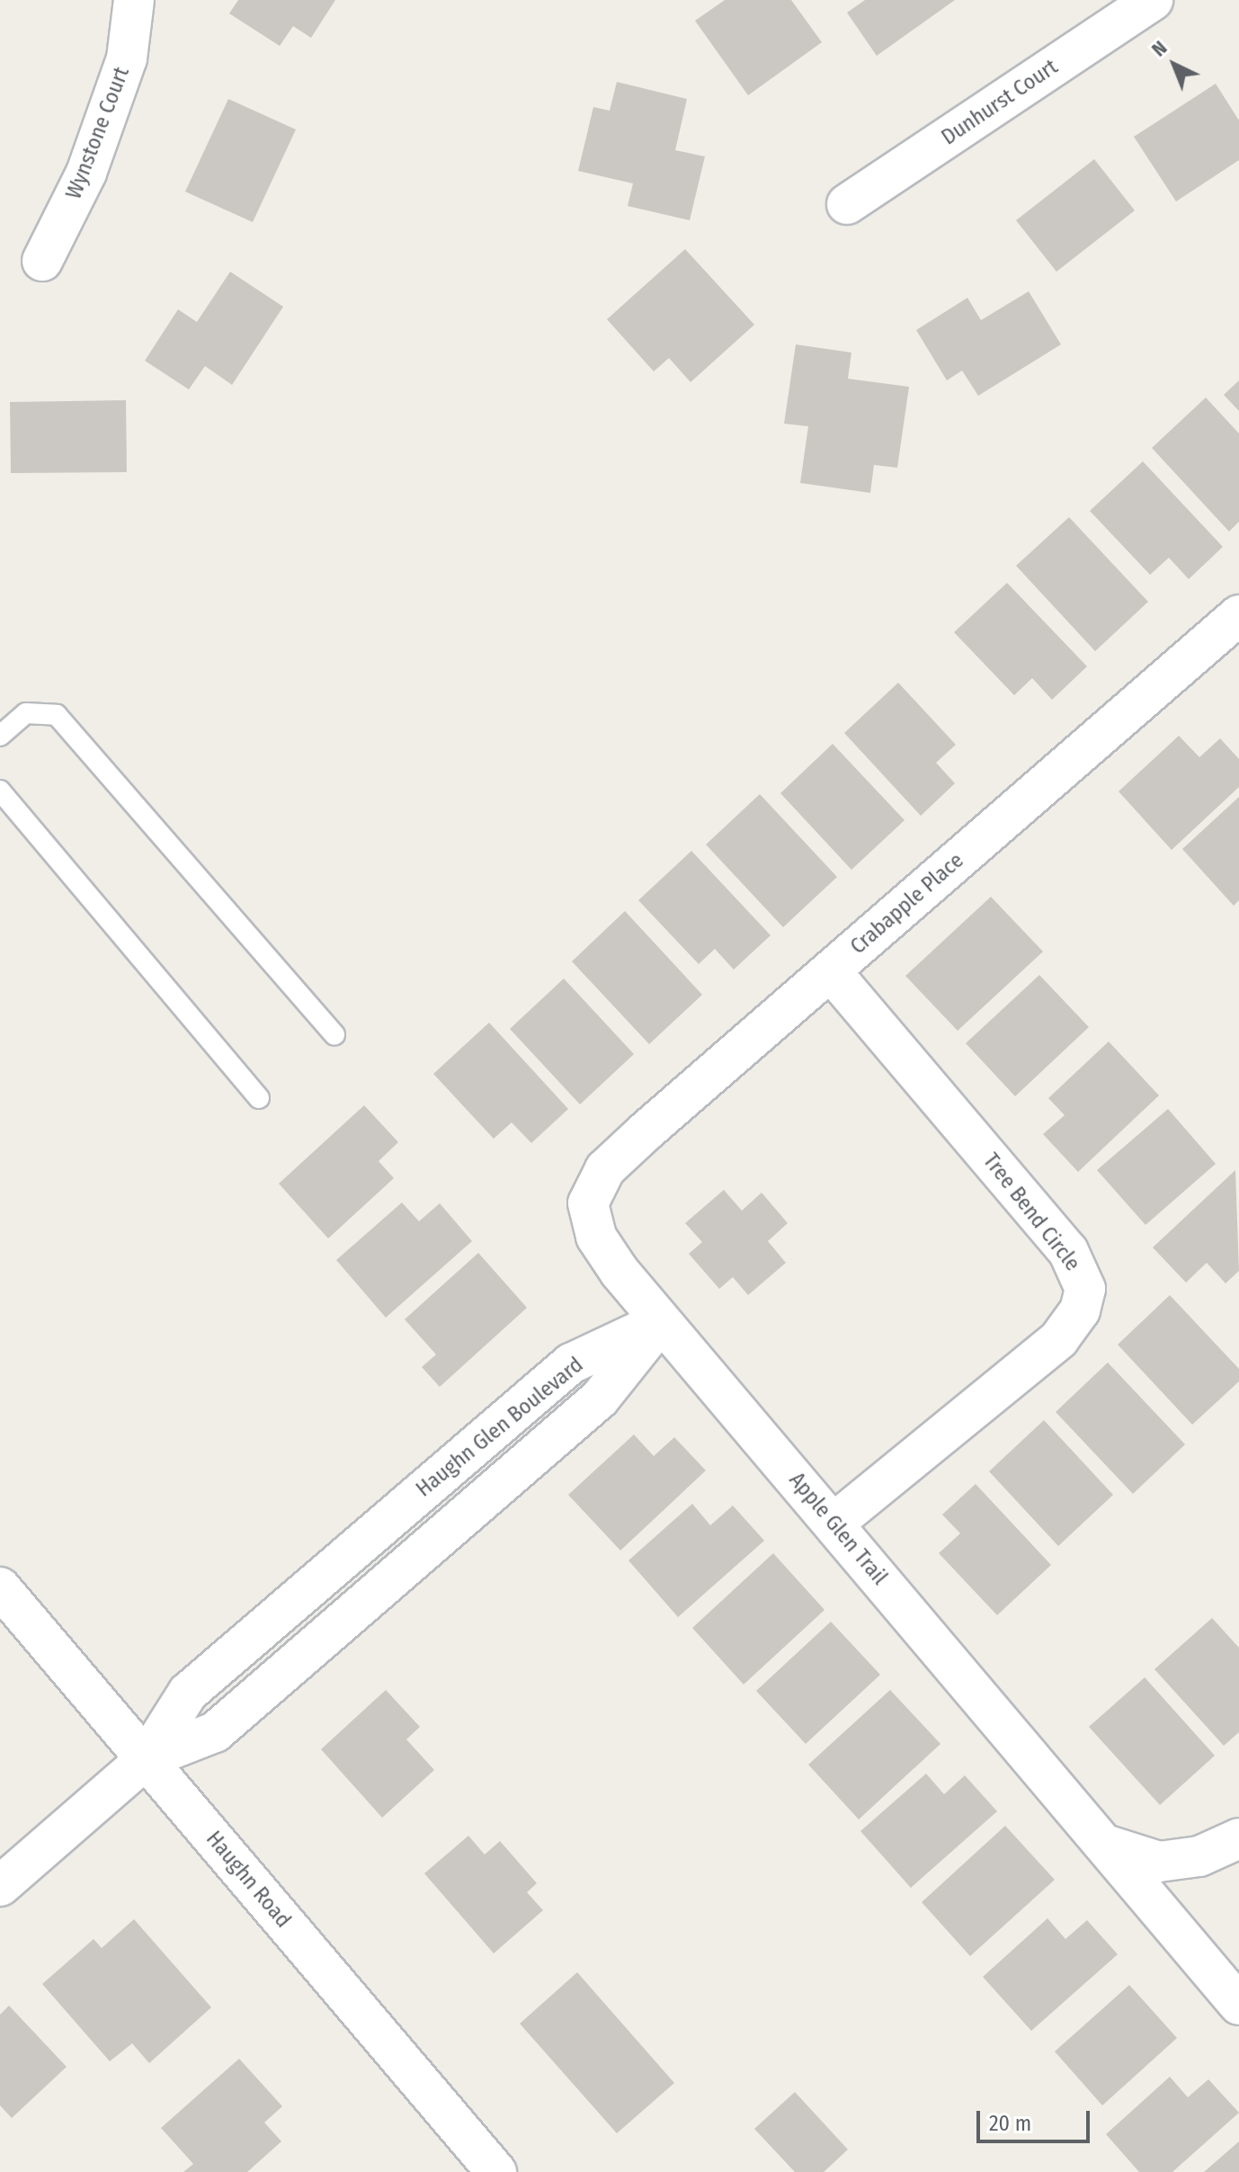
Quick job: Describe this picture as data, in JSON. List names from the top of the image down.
{
  "streets": {
    "street": [
      "Dunhurst Court",
      "Wynstone Court",
      "Crabapple Place",
      "Tree Bend Circle",
      "Haughn Glen Boulevard",
      "Apple Glen Trail",
      "Haughn Road"
    ]
  },
  "crossings": [
    ["Crabapple Place", "Tree Bend Circle"],
    ["Crabapple Place", "Apple Glen Trail"],
    ["Tree Bend Circle", "Apple Glen Trail"],
    ["Haughn Glen Boulevard", "Apple Glen Trail"],
    ["Haughn Glen Boulevard", "Haughn Road"]
  ],
  "scale_bar": "20 m",
  "north": "top left"
}
